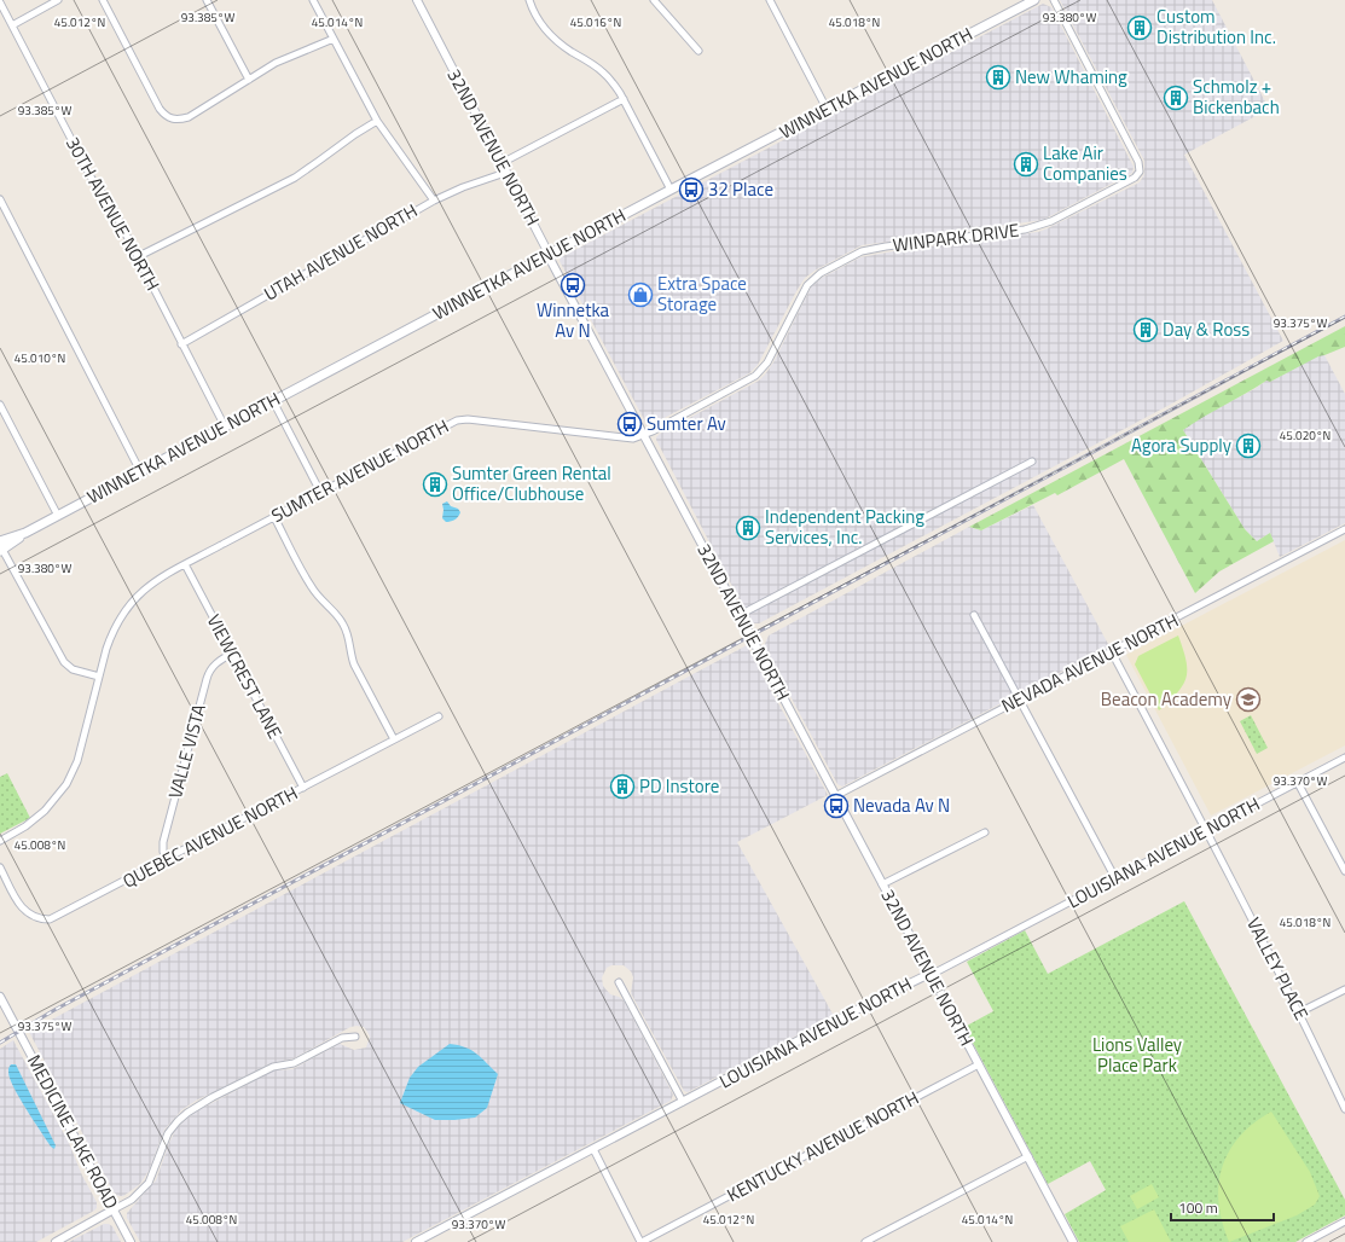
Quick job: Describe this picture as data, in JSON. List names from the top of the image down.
{
  "streets": {
    "main road": ["WINNETKA AVENUE NORTH"],
    "street": [
      "32ND AVENUE NORTH",
      "30TH AVENUE NORTH",
      "WINPARK DRIVE",
      "UTAH AVENUE NORTH",
      "SUMTER AVENUE NORTH",
      "NEVADA AVENUE NORTH",
      "VIEWCREST LANE",
      "VALLE VISTA",
      "QUEBEC AVENUE NORTH",
      "LOUISIANA AVENUE NORTH",
      "VALLEY PLACE",
      "MEDICINE LAKE ROAD",
      "KENTUCKY AVENUE NORTH"
    ]
  },
  "crossings": [
    ["WINNETKA AVENUE NORTH", "32ND AVENUE NORTH"],
    ["WINNETKA AVENUE NORTH", "30TH AVENUE NORTH"],
    ["32ND AVENUE NORTH", "WINPARK DRIVE"],
    ["32ND AVENUE NORTH", "UTAH AVENUE NORTH"],
    ["32ND AVENUE NORTH", "SUMTER AVENUE NORTH"],
    ["32ND AVENUE NORTH", "NEVADA AVENUE NORTH"],
    ["32ND AVENUE NORTH", "LOUISIANA AVENUE NORTH"],
    ["32ND AVENUE NORTH", "KENTUCKY AVENUE NORTH"],
    ["30TH AVENUE NORTH", "UTAH AVENUE NORTH"],
    ["WINPARK DRIVE", "SUMTER AVENUE NORTH"],
    ["SUMTER AVENUE NORTH", "VIEWCREST LANE"],
    ["NEVADA AVENUE NORTH", "VALLEY PLACE"],
    ["VIEWCREST LANE", "VALLE VISTA"],
    ["VIEWCREST LANE", "QUEBEC AVENUE NORTH"],
    ["VALLE VISTA", "QUEBEC AVENUE NORTH"],
    ["LOUISIANA AVENUE NORTH", "VALLEY PLACE"]
  ],
  "parks": ["Lions Valley Place Park"],
  "places": {
    "building": [
      "Custom Distribution Inc.",
      "New Whaming",
      "Schmolz + Bickenbach",
      "Lake Air Companies",
      "Day & Ross",
      "Agora Supply",
      "Sumter Green Rental Office/Clubhouse",
      "Independent Packing Services, Inc.",
      "PD Instore"
    ],
    "bus stop": [
      "32 Place",
      "Winnetka Av N",
      "Sumter Av",
      "Nevada Av N"
    ],
    "shop": ["Extra Space Storage"],
    "school or university": ["Beacon Academy"]
  },
  "scale_bar": "100 m",
  "coordinates": [
    "93.385°W",
    "93.380°W",
    "45.012°N",
    "45.014°N",
    "45.016°N",
    "45.018°N",
    "93.375°W",
    "45.010°N",
    "45.020°N",
    "93.370°W",
    "45.008°N"
  ]
}
